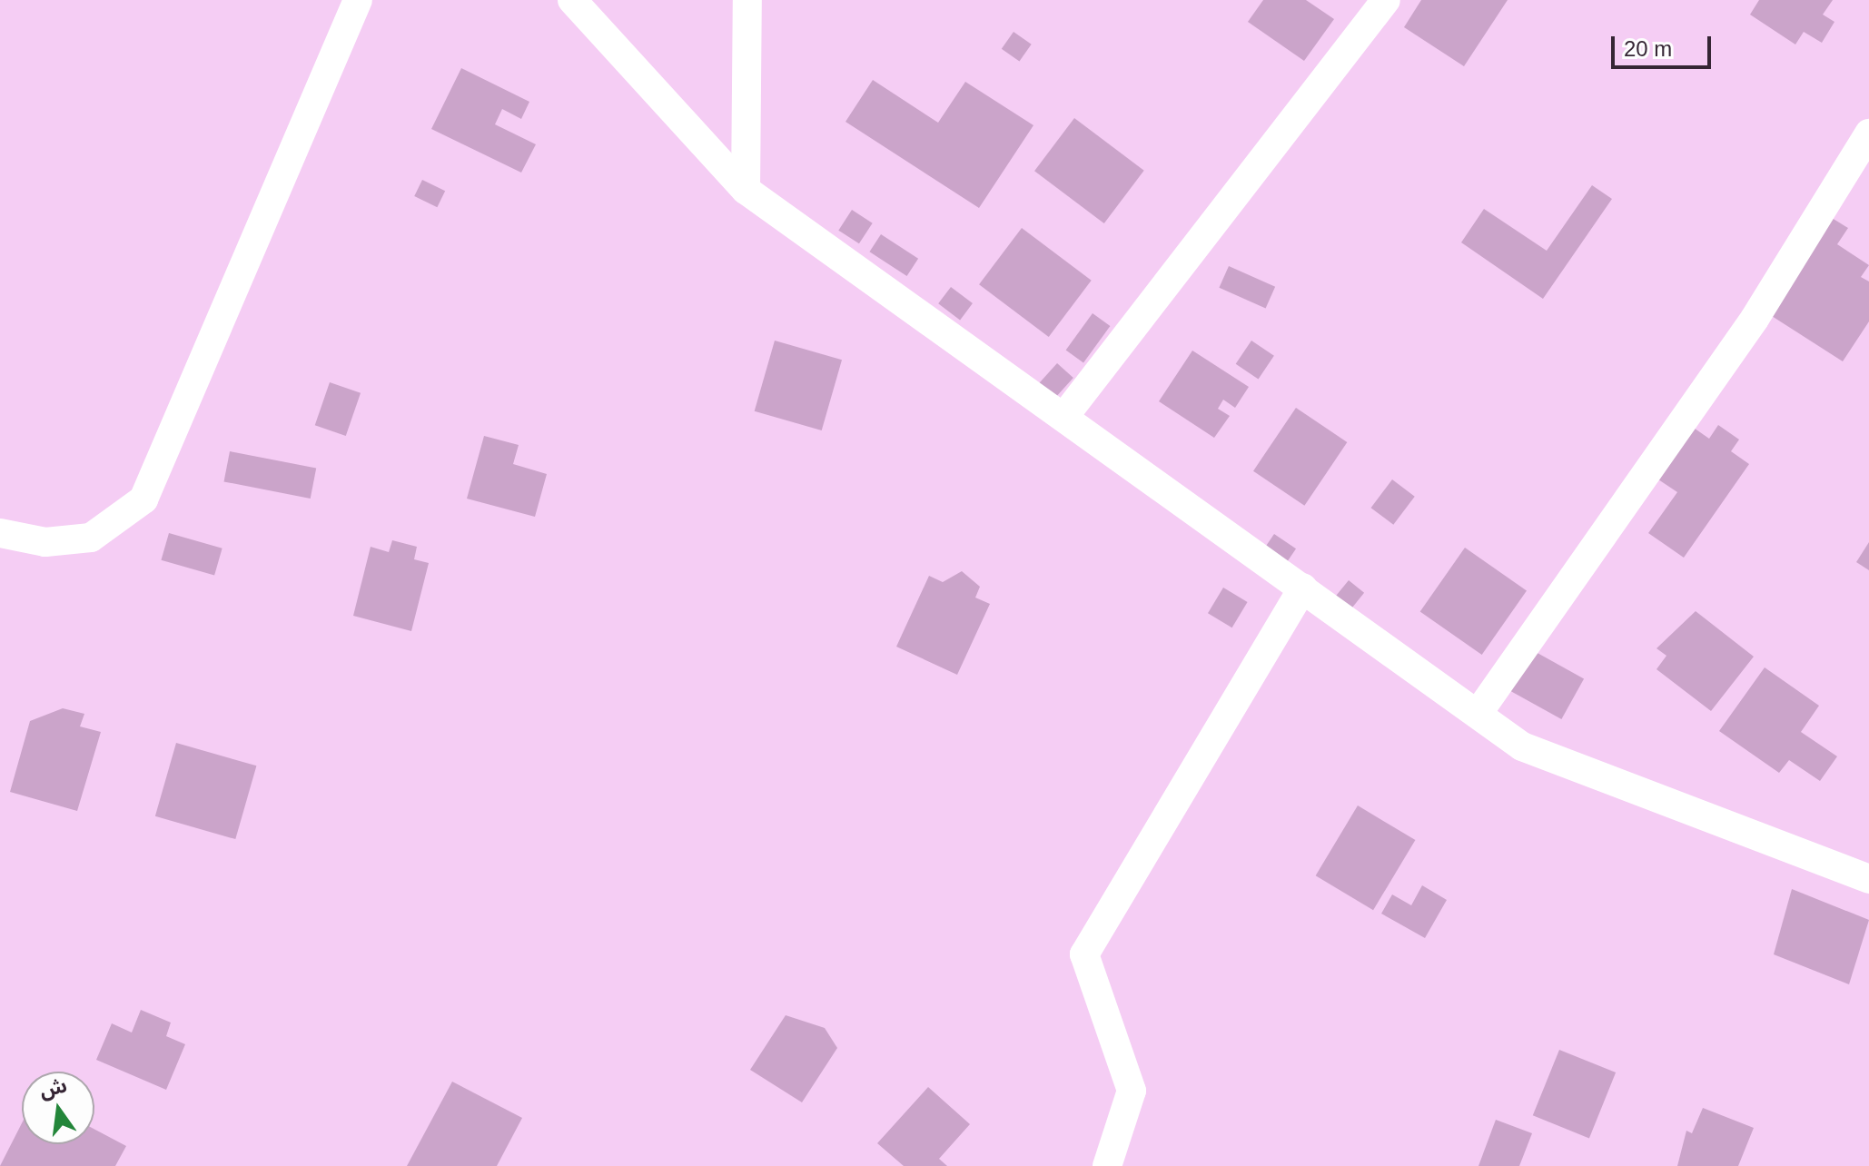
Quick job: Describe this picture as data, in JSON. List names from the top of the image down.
{
  "scale_bar": "20 m",
  "north": "top"
}
